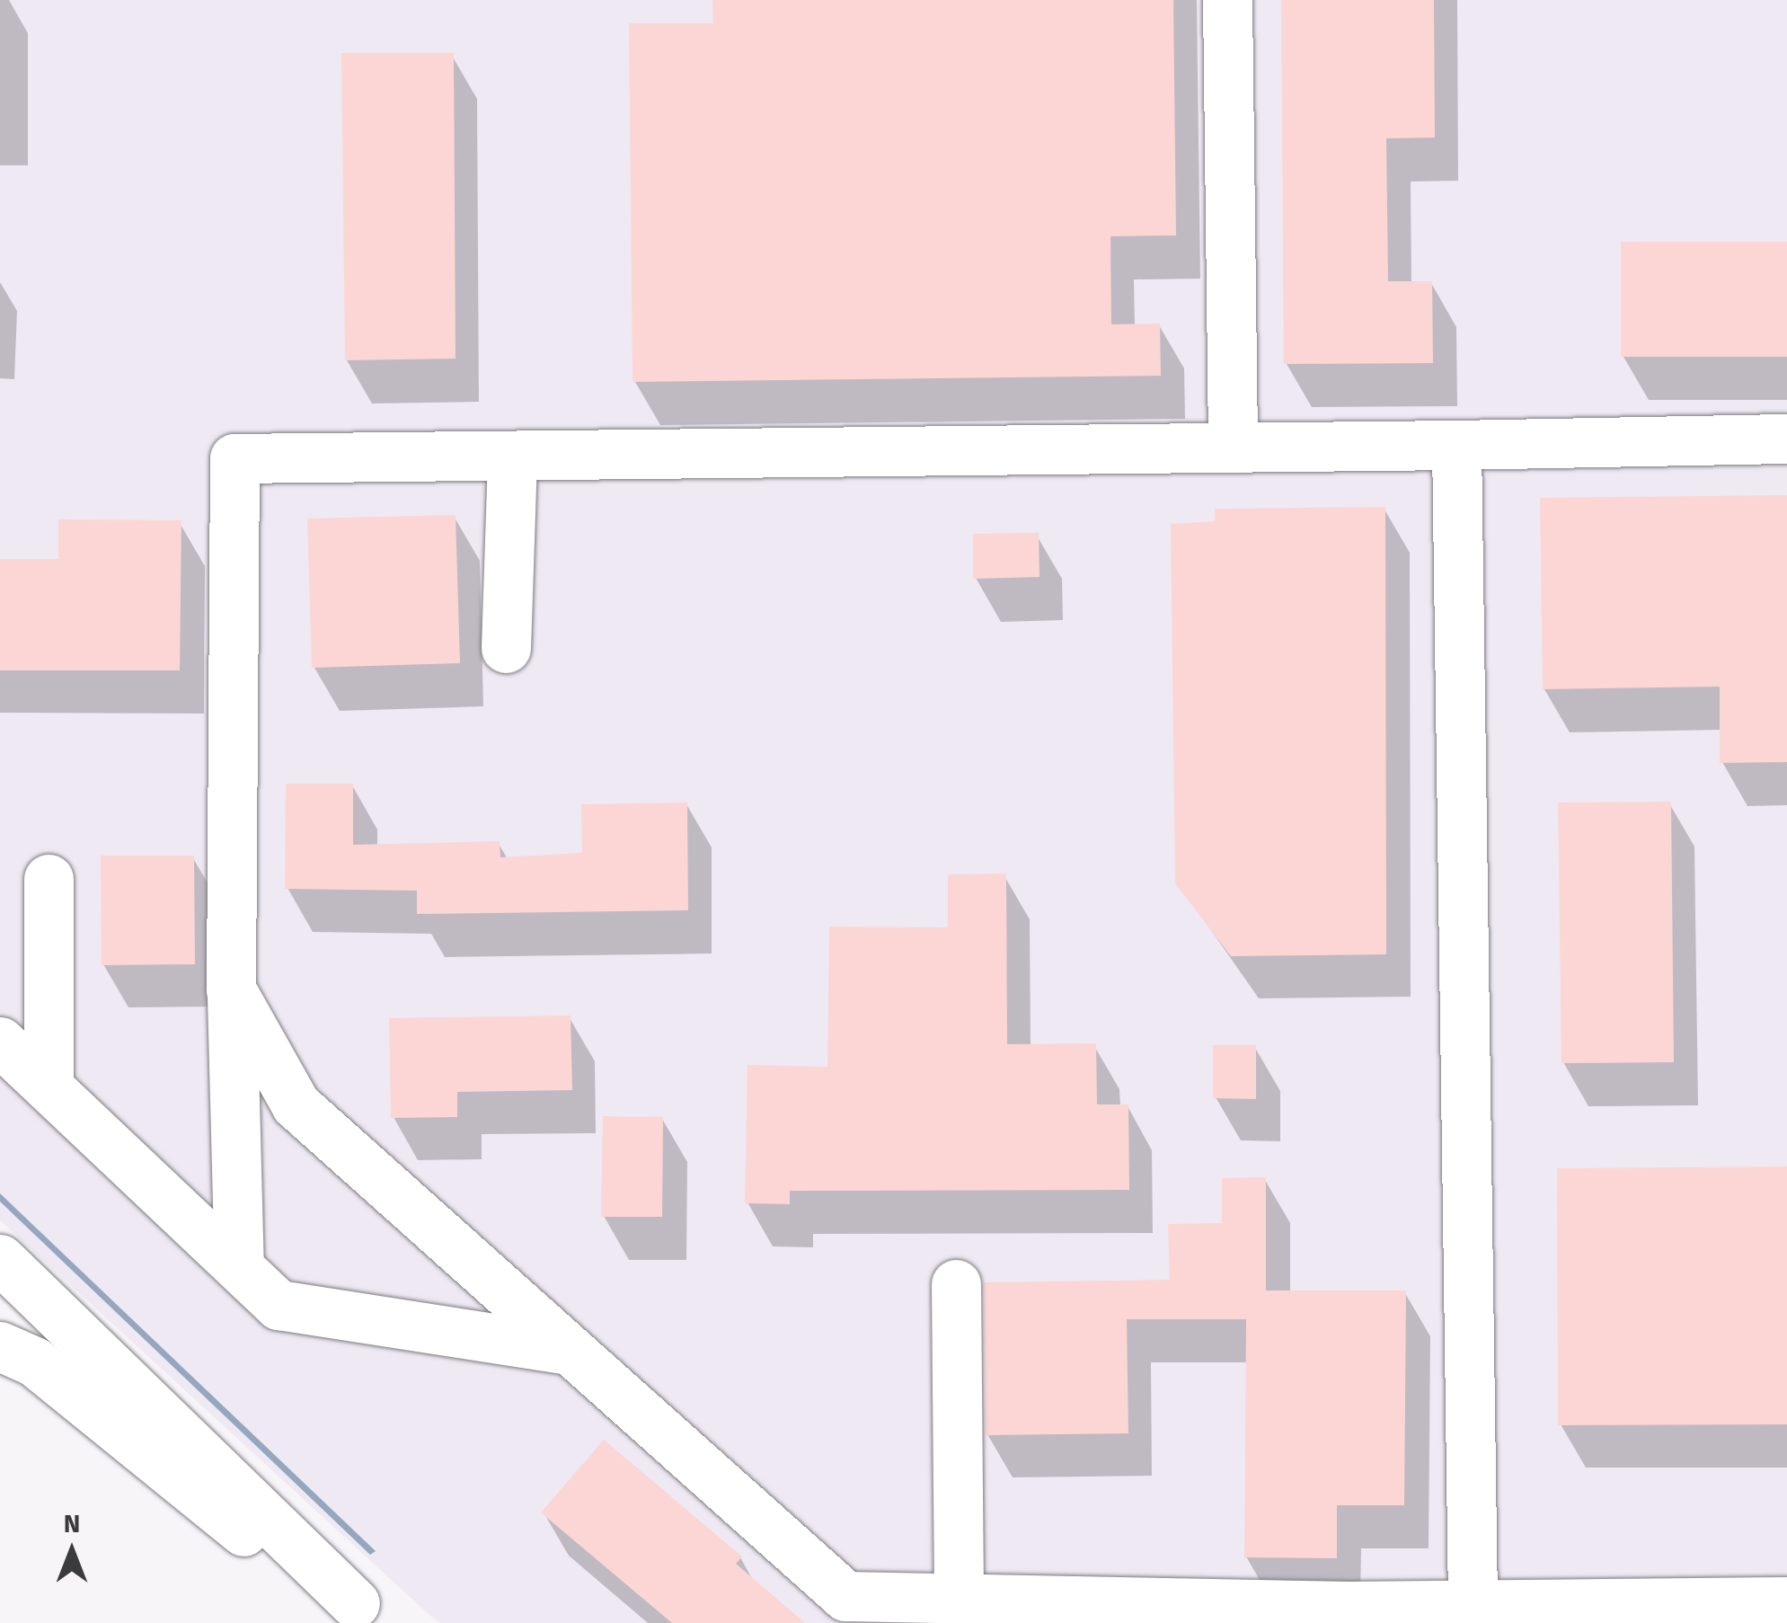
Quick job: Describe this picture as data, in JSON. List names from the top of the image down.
{
  "north": "top"
}
